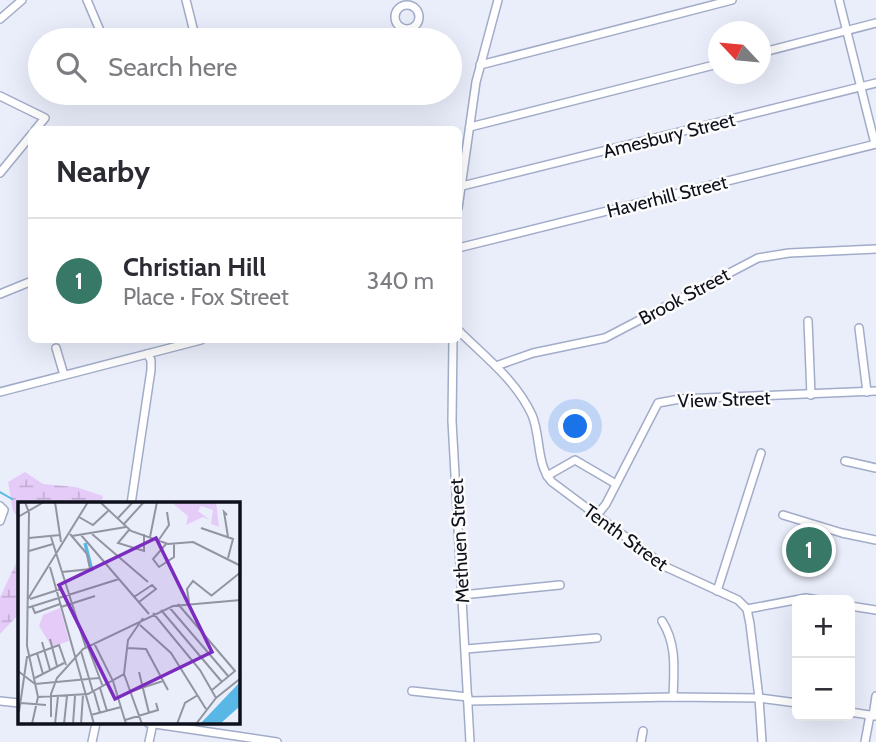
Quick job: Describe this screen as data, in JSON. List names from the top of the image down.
{
  "streets": {
    "street": [
      "Amesbury Street",
      "Haverhill Street",
      "Brook Street",
      "View Street",
      "Tenth Street",
      "Methuen Street"
    ]
  },
  "crossings": [
    ["View Street", "Tenth Street"]
  ],
  "north": "top left",
  "page": {
    "search": "Search here",
    "heading": "Nearby",
    "list": [
      {
        "mark": "1",
        "name": "Christian Hill",
        "note": "Place · Fox Street",
        "value": "340 m"
      }
    ],
    "pins": "1",
    "map_buttons": ["+", "−"]
  }
}
